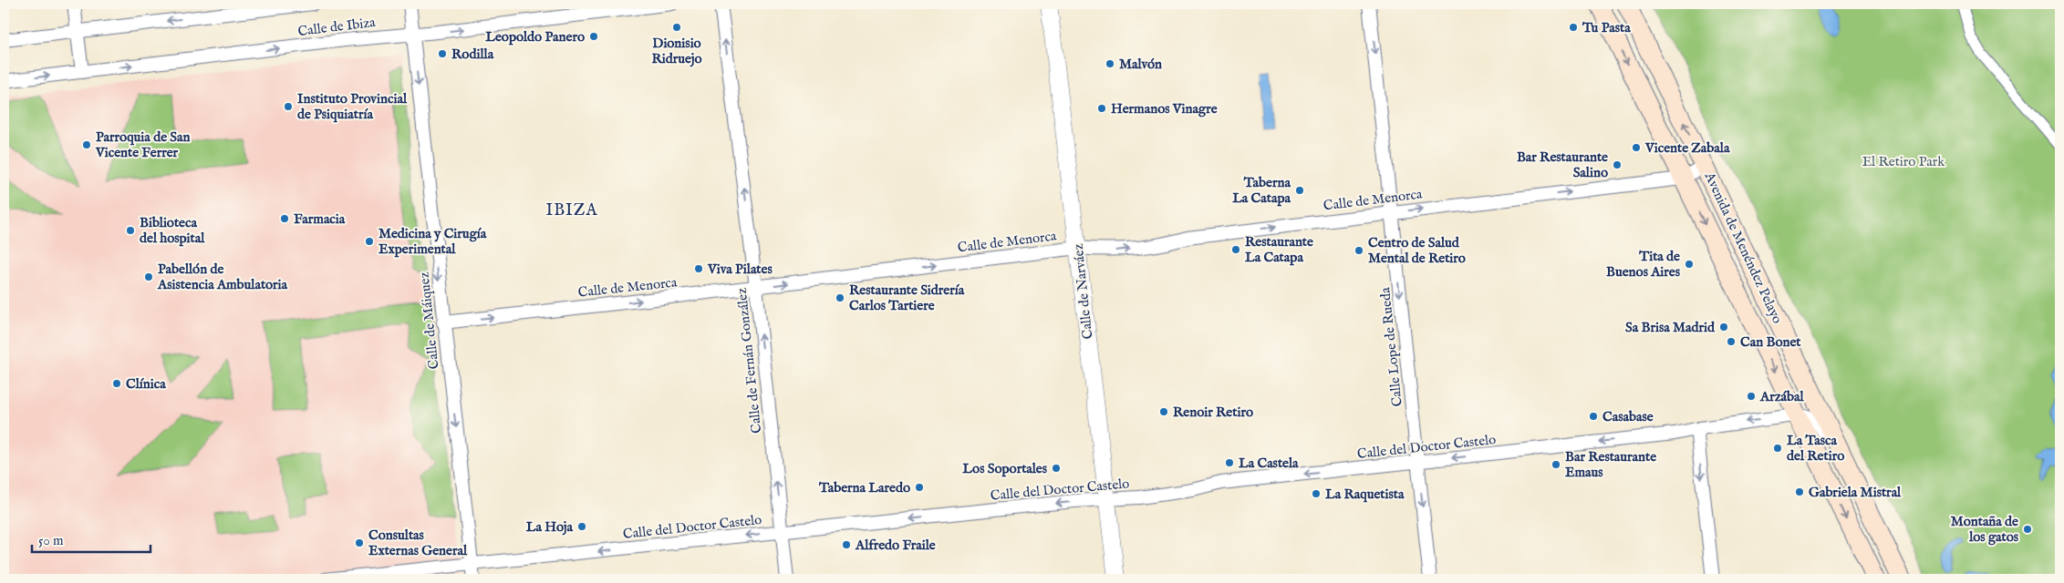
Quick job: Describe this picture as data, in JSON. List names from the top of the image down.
{
  "streets": {
    "main road": ["Avenida de Menéndez Pelayo"],
    "street": [
      "Calle de Ibiza",
      "Calle de Menorca",
      "Calle de Narváez",
      "Calle de Máiquez",
      "Calle Lope de Rueda",
      "Calle de Fernán González",
      "Calle del Doctor Castelo"
    ]
  },
  "crossings": [
    ["Calle de Ibiza", "Calle de Máiquez"],
    ["Calle de Menorca", "Avenida de Menéndez Pelayo"],
    ["Calle de Menorca", "Calle de Narváez"],
    ["Calle de Menorca", "Calle de Máiquez"],
    ["Calle de Menorca", "Calle Lope de Rueda"],
    ["Calle de Menorca", "Calle de Fernán González"],
    ["Avenida de Menéndez Pelayo", "Calle del Doctor Castelo"],
    ["Calle de Narváez", "Calle del Doctor Castelo"],
    ["Calle de Máiquez", "Calle del Doctor Castelo"],
    ["Calle Lope de Rueda", "Calle del Doctor Castelo"],
    ["Calle de Fernán González", "Calle del Doctor Castelo"]
  ],
  "one_way": [
    "Calle de Menorca",
    "Calle de Máiquez",
    "Calle Lope de Rueda",
    "Calle de Fernán González",
    "Calle del Doctor Castelo"
  ],
  "districts": ["IBIZA"],
  "parks": ["El Retiro Park"],
  "places": [
    "Dionisio Ridruejo",
    "Tu Pasta",
    "Leopoldo Panero",
    "Rodilla",
    "Malvón",
    "Instituto Provincial de Psiquiatría",
    "Hermanos Vinagre",
    "Parroquia de San Vicente Ferrer",
    "Vicente Zabala",
    "Bar Restaurante Salino",
    "Taberna La Catapa",
    "Farmacia",
    "Biblioteca del hospital",
    "Medicina y Cirugía Experimental",
    "Restaurante La Catapa",
    "Centro de Salud Mental de Retiro",
    "Tita de Buenos Aires",
    "Viva Pilates",
    "Pabellón de Asistencia Ambulatoria",
    "Restaurante Sidrería Carlos Tartiere",
    "Sa Brisa Madrid",
    "Can Bonet",
    "Clínica",
    "Arzábal",
    "Renoir Retiro",
    "Casabase",
    "La Tasca del Retiro",
    "La Castela",
    "Bar Restaurante Emaus",
    "Los Soportales",
    "Taberna Laredo",
    "Gabriela Mistral",
    "La Raquetista",
    "La Hoja",
    "Montaña de los gatos",
    "Consultas Externas General",
    "Alfredo Fraile"
  ],
  "scale_bar": "50 m"
}
